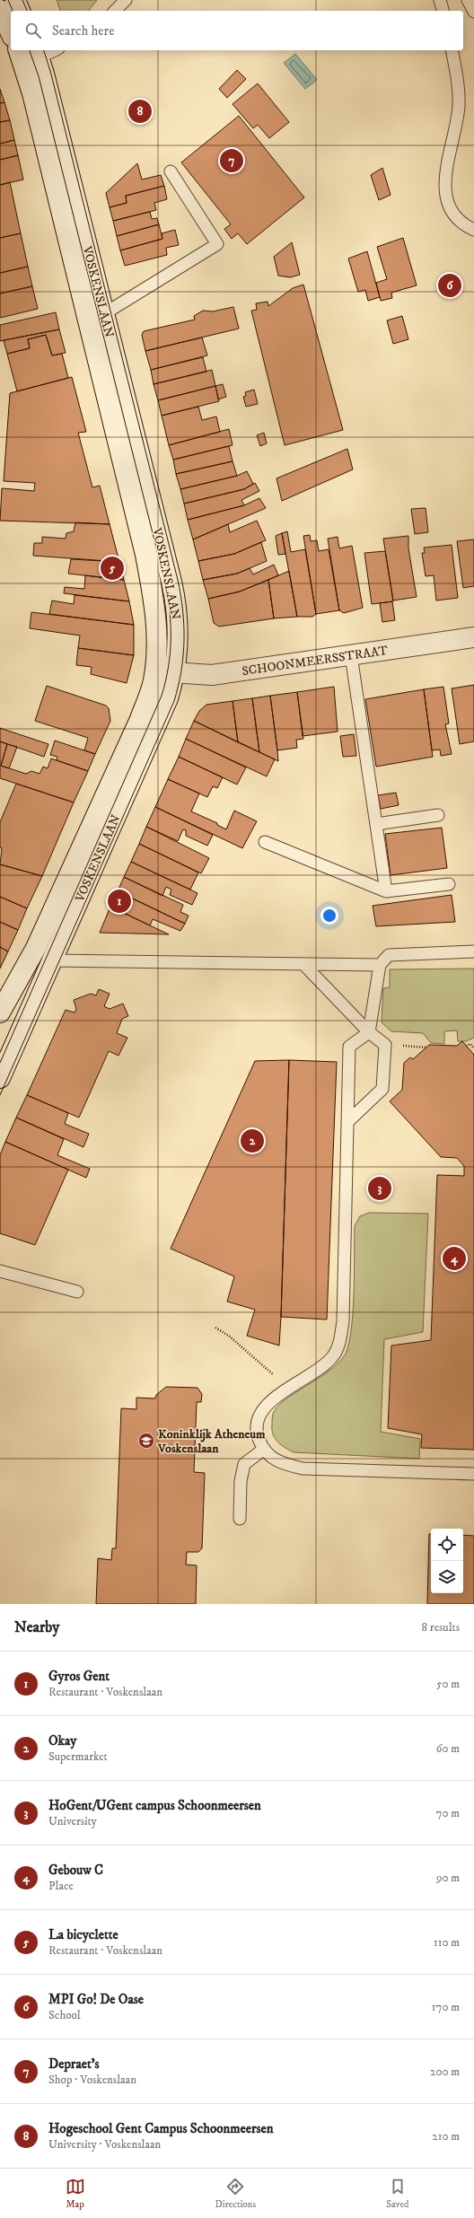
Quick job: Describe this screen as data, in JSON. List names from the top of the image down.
{
  "streets": {
    "street": ["VOSKENSLAAN", "SCHOONMEERSSTRAAT"]
  },
  "crossings": [
    ["VOSKENSLAAN", "SCHOONMEERSSTRAAT"]
  ],
  "places": {
    "school or university": ["Koninklijk Atheneum Voskenslaan"]
  },
  "page": {
    "search": "Search here",
    "pins": [
      "8",
      "7",
      "6",
      "5",
      "1",
      "2",
      "3",
      "4"
    ],
    "heading": ["Nearby", "8 results"],
    "list": [
      {
        "mark": "1",
        "name": "Gyros Gent",
        "note": "Restaurant · Voskenslaan",
        "value": "50 m"
      },
      {
        "mark": "2",
        "name": "Okay",
        "note": "Supermarket",
        "value": "60 m"
      },
      {
        "mark": "3",
        "name": "HoGent/UGent campus Schoonmeersen",
        "note": "University",
        "value": "70 m"
      },
      {
        "mark": "4",
        "name": "Gebouw C",
        "note": "Place",
        "value": "90 m"
      },
      {
        "mark": "5",
        "name": "La bicyclette",
        "note": "Restaurant · Voskenslaan",
        "value": "110 m"
      },
      {
        "mark": "6",
        "name": "MPI Go! De Oase",
        "note": "School",
        "value": "170 m"
      },
      {
        "mark": "7",
        "name": "Depraet's",
        "note": "Shop · Voskenslaan",
        "value": "200 m"
      },
      {
        "mark": "8",
        "name": "Hogeschool Gent Campus Schoonmeersen",
        "note": "University · Voskenslaan",
        "value": "210 m"
      }
    ],
    "nav": ["Map", "Directions", "Saved"]
  }
}
